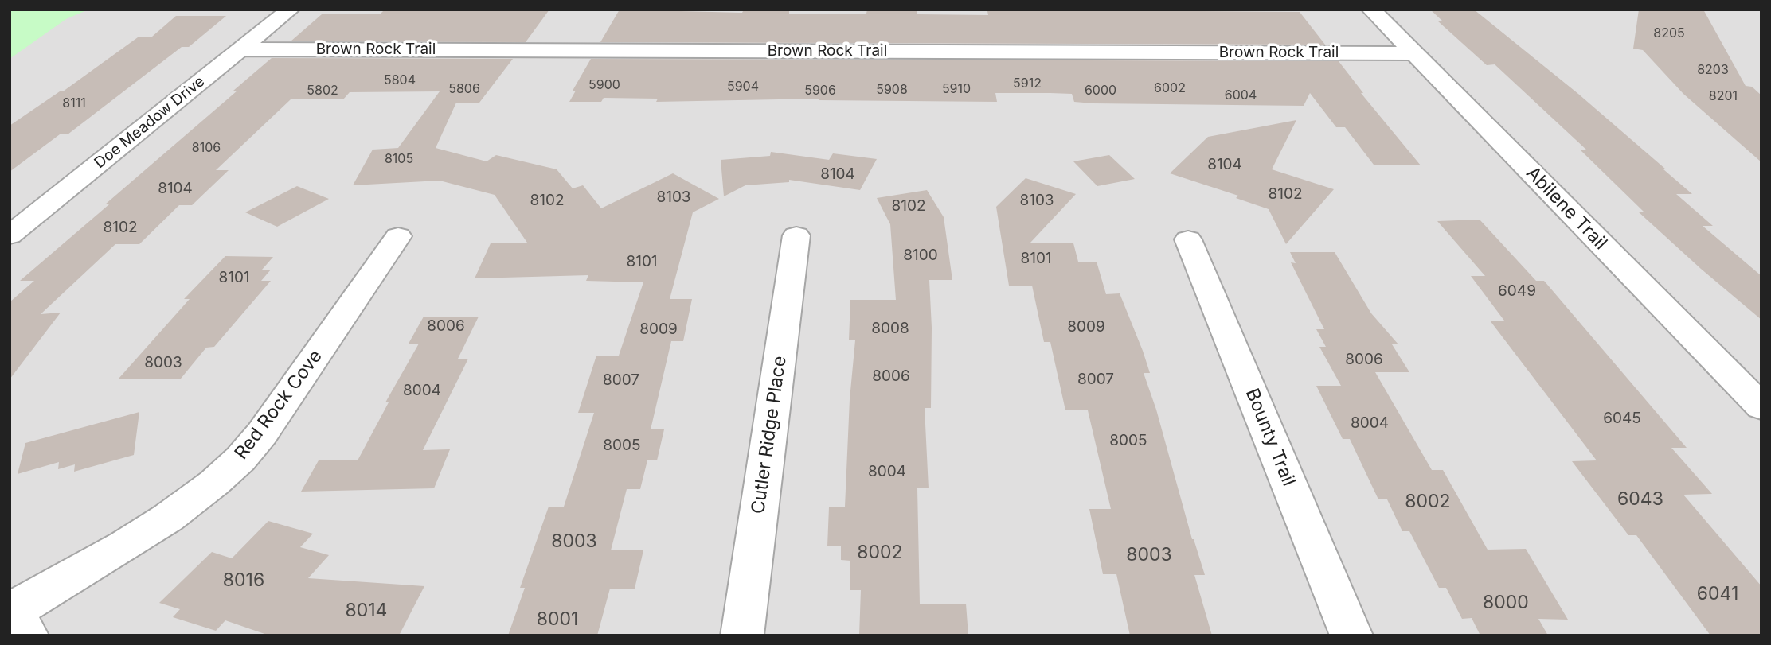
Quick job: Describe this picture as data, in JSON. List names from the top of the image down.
{
  "streets": {
    "street": [
      "Brown Rock Trail",
      "Doe Meadow Drive",
      "Abilene Trail",
      "Red Rock Cove",
      "Cutler Ridge Place",
      "Bounty Trail"
    ]
  },
  "crossings": [
    ["Brown Rock Trail", "Doe Meadow Drive"],
    ["Brown Rock Trail", "Abilene Trail"]
  ],
  "house_numbers": [
    "8205",
    "8203",
    "5804",
    "5912",
    "5900",
    "5904",
    "6002",
    "5806",
    "5910",
    "5908",
    "5802",
    "5906",
    "6000",
    "6004",
    "8201",
    "8111",
    "8106",
    "8105",
    "8104",
    "8104",
    "8104",
    "8102",
    "8103",
    "8102",
    "8103",
    "8102",
    "8102",
    "8100",
    "8101",
    "8101",
    "8101",
    "6049",
    "8006",
    "8009",
    "8008",
    "8009",
    "8006",
    "8003",
    "8006",
    "8007",
    "8007",
    "8004",
    "6045",
    "8004",
    "8005",
    "8005",
    "8004",
    "6043",
    "8002",
    "8003",
    "8002",
    "8003",
    "8016",
    "6041",
    "8000",
    "8014",
    "8001"
  ]
}
